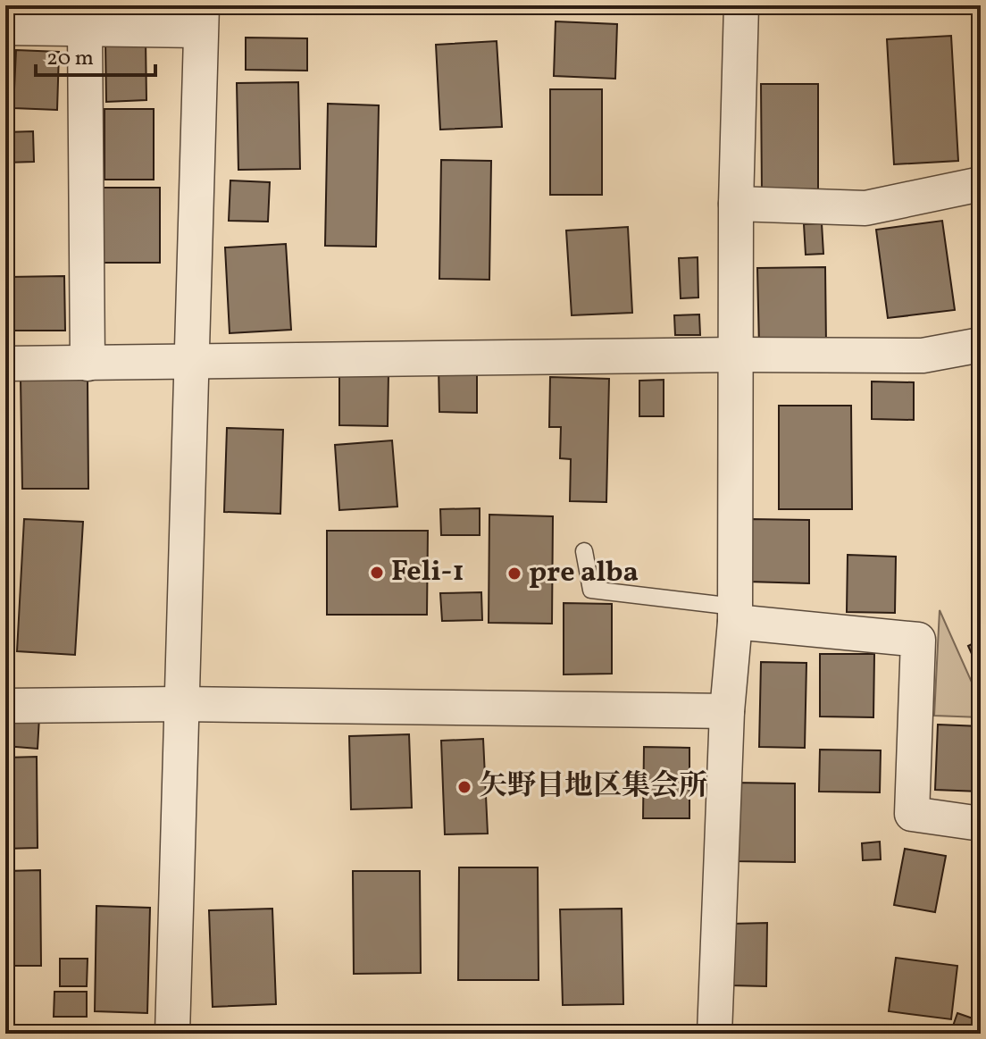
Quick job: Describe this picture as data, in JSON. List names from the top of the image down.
{
  "places": ["Feli-1", "pre alba", "矢野目地区集会所"],
  "scale_bar": "20 m"
}
